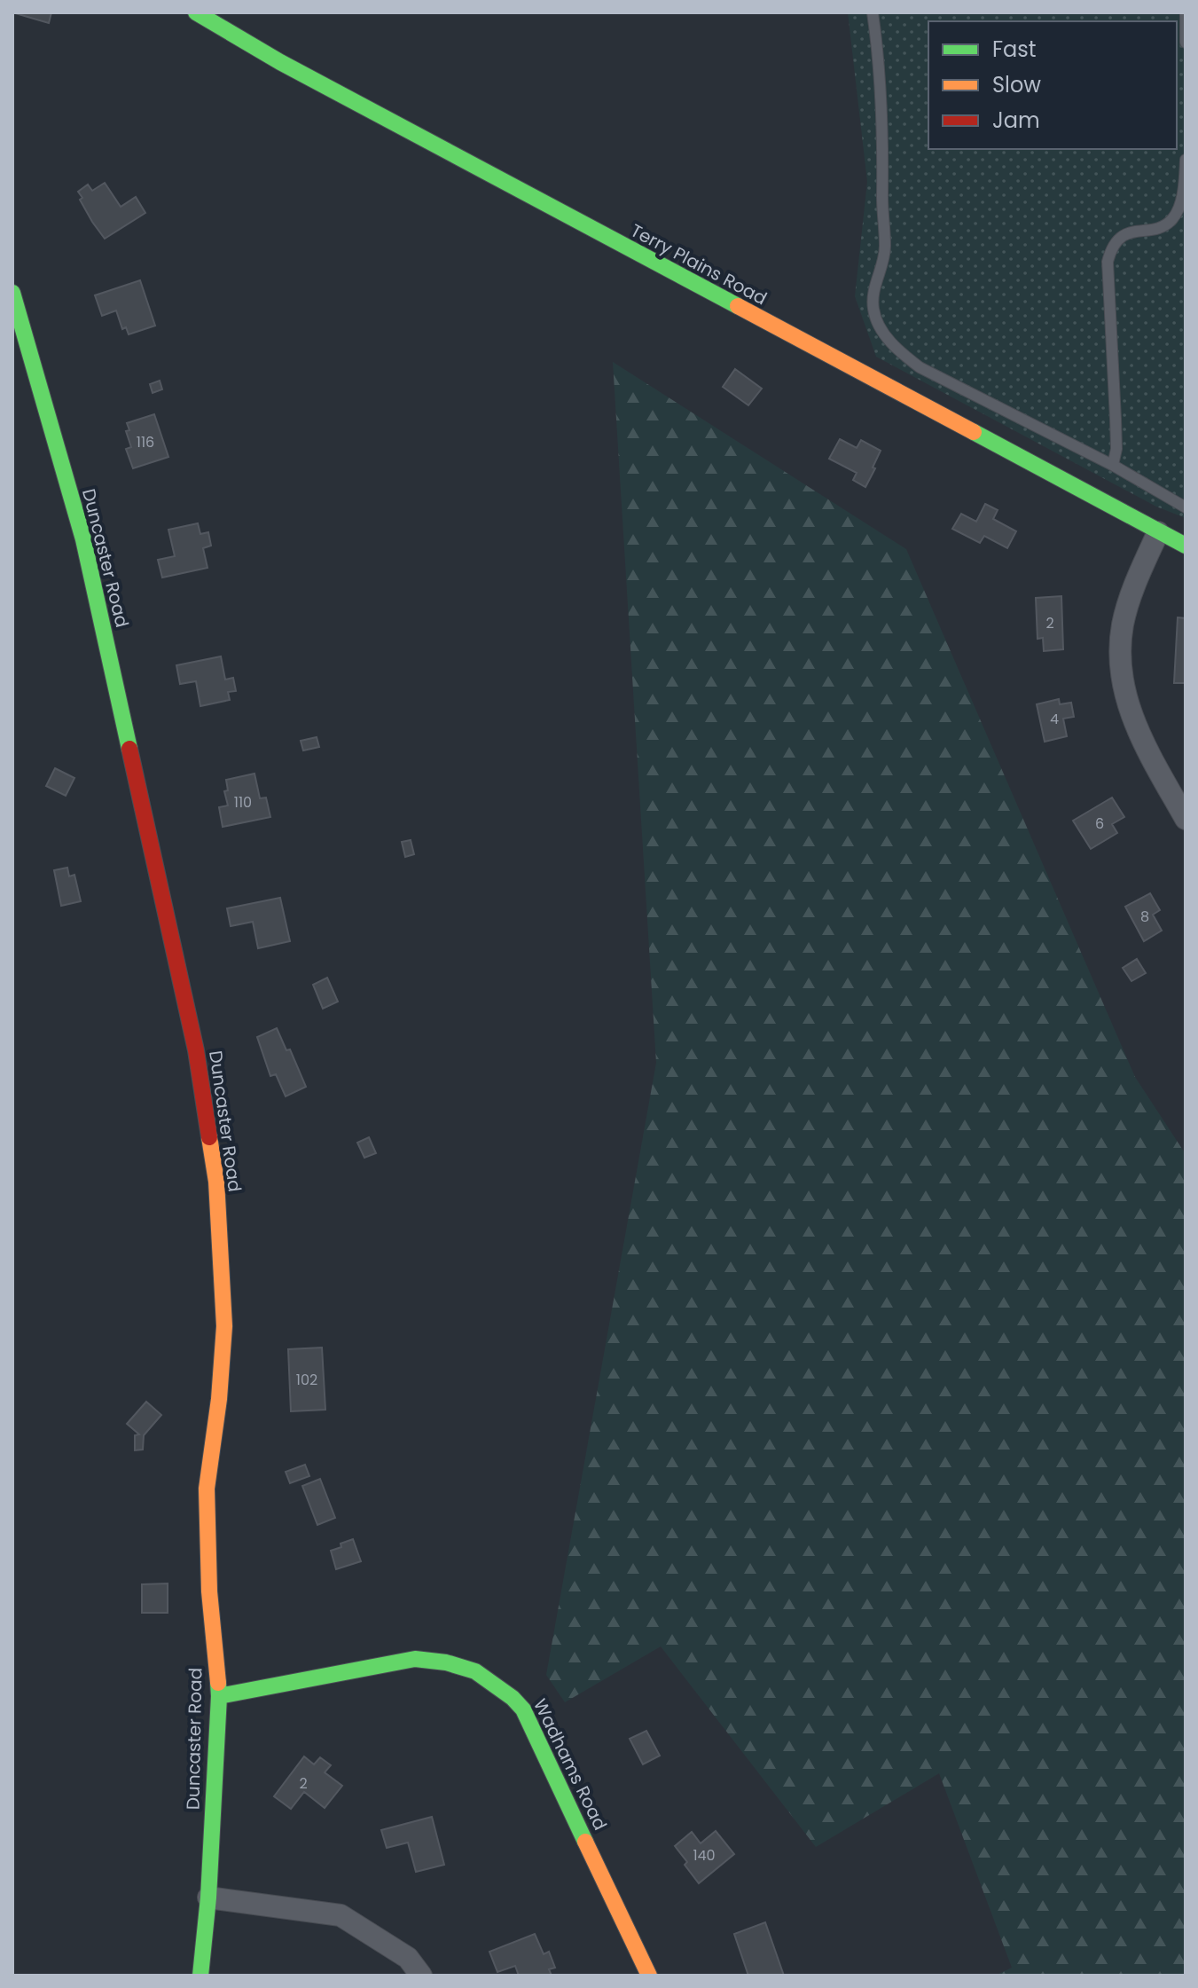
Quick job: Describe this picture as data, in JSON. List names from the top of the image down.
{
  "streets": {
    "street": ["Terry Plains Road", "Duncaster Road", "Wadhams Road"]
  },
  "crossings": [
    ["Duncaster Road", "Wadhams Road"]
  ],
  "house_numbers": [
    "116",
    "2",
    "4",
    "110",
    "6",
    "8",
    "102",
    "2",
    "140"
  ],
  "legend": ["Fast", "Slow", "Jam"]
}
